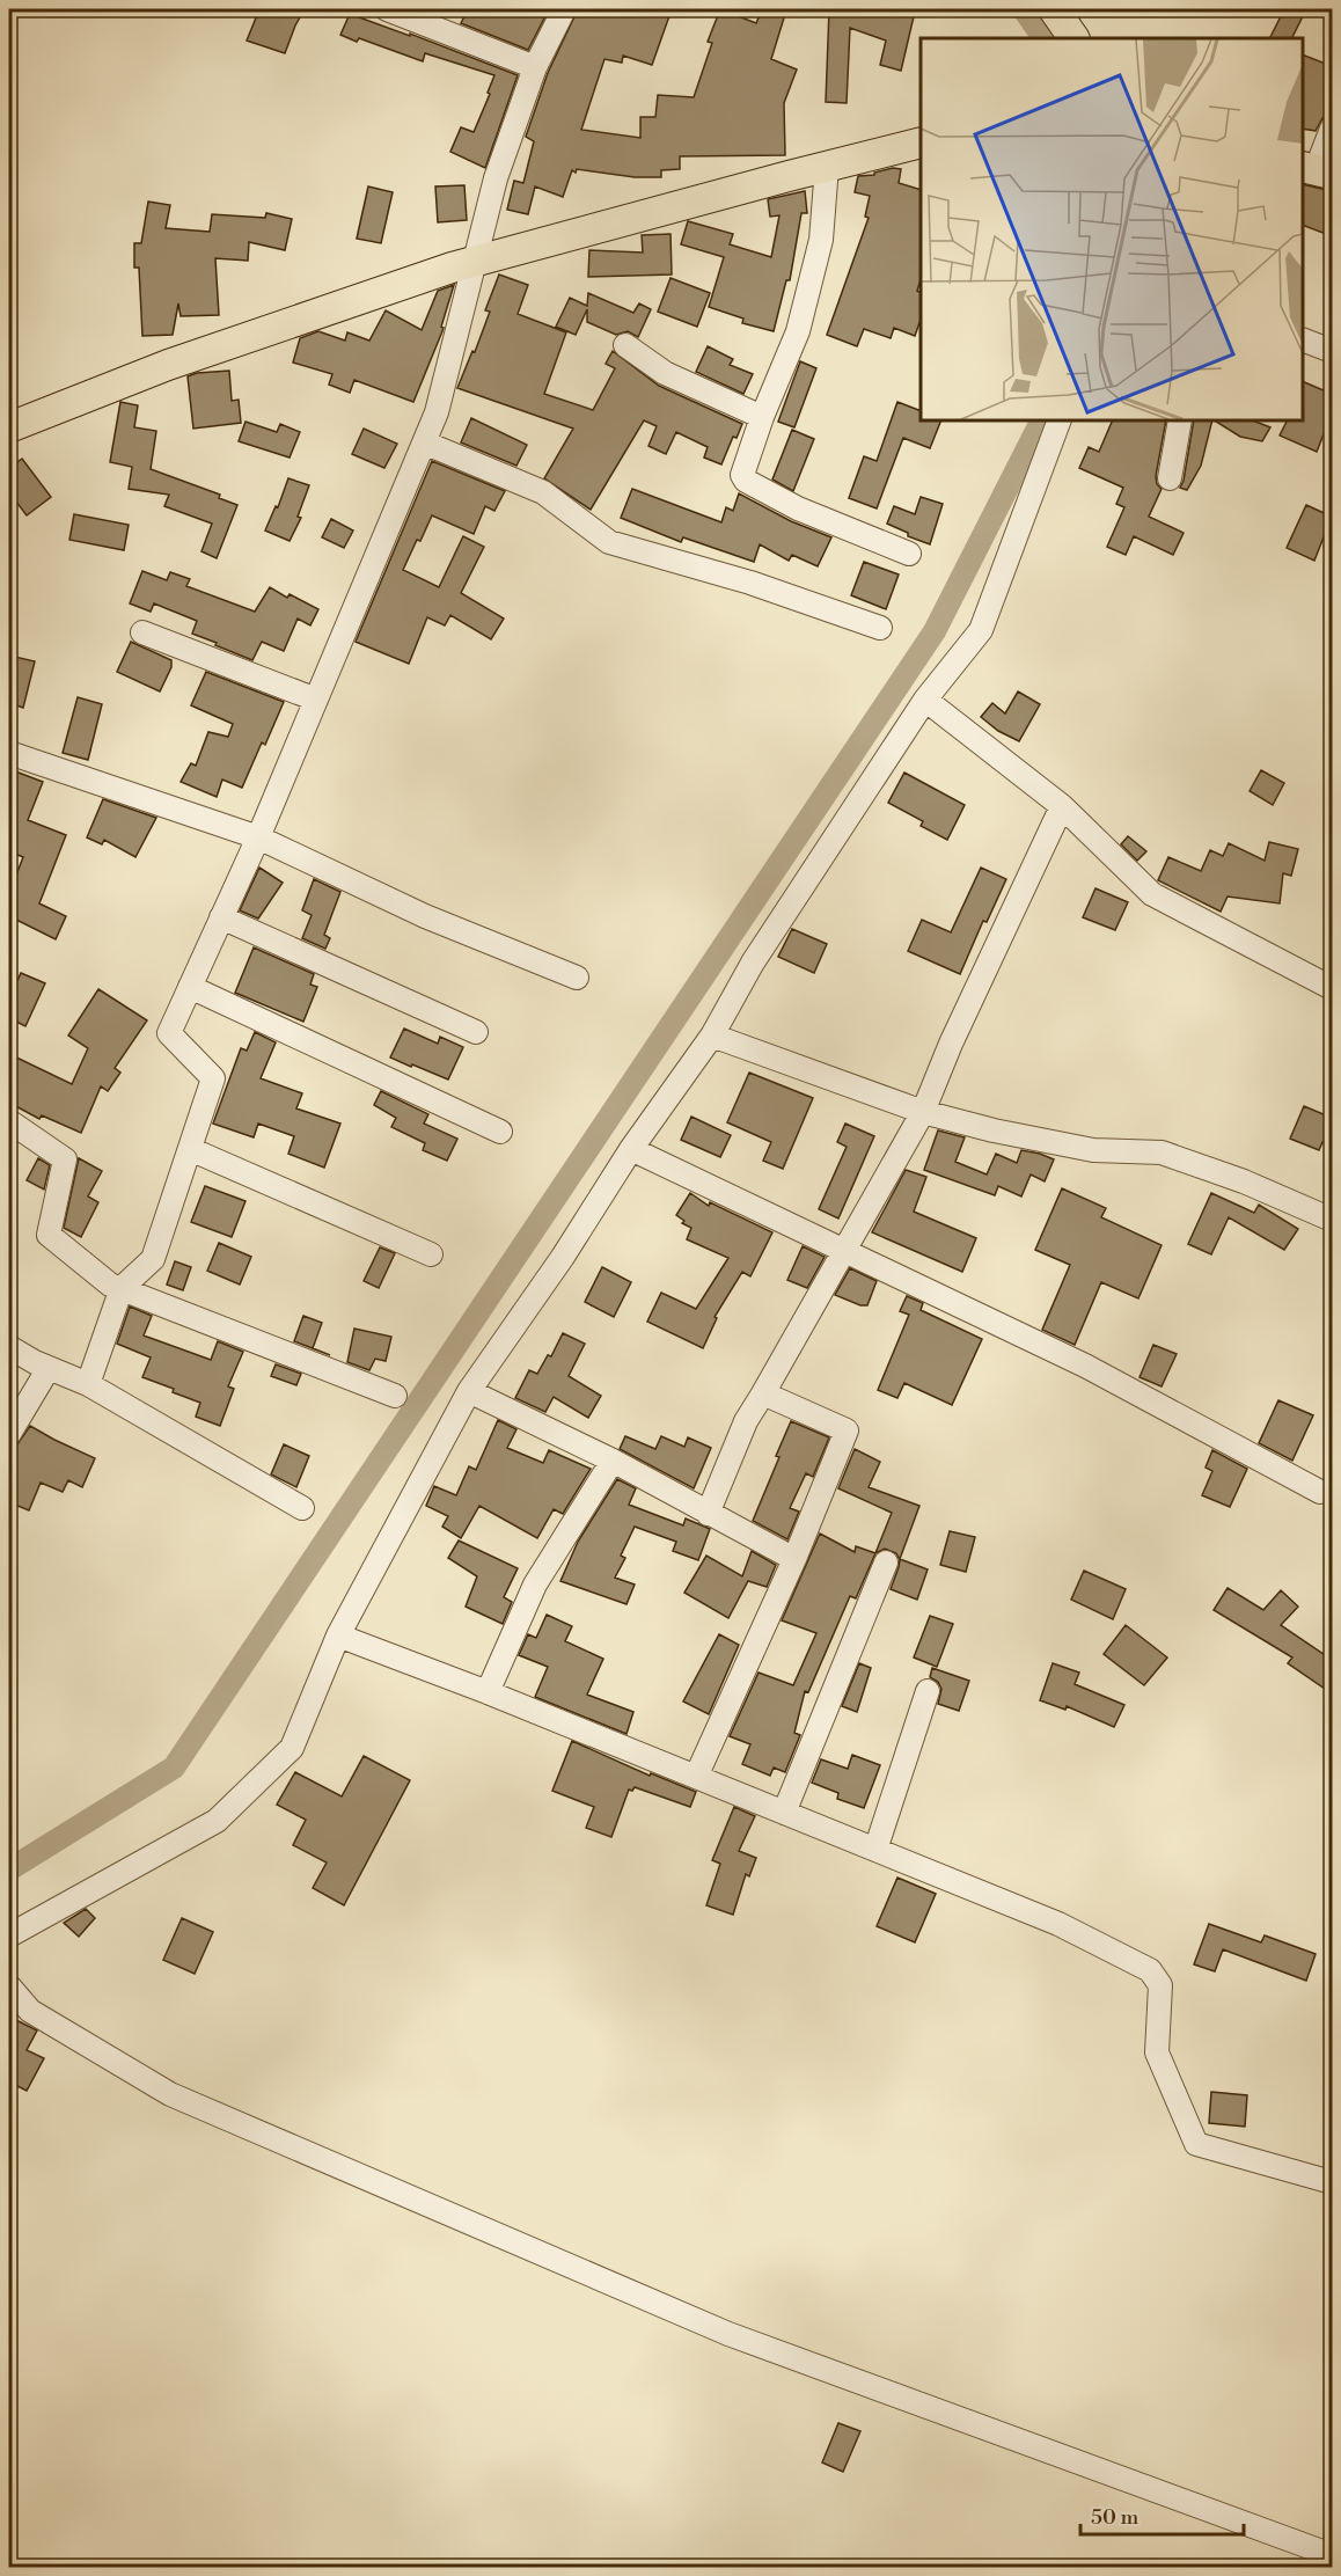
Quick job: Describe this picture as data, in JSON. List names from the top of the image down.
{
  "scale_bar": "50 m"
}
